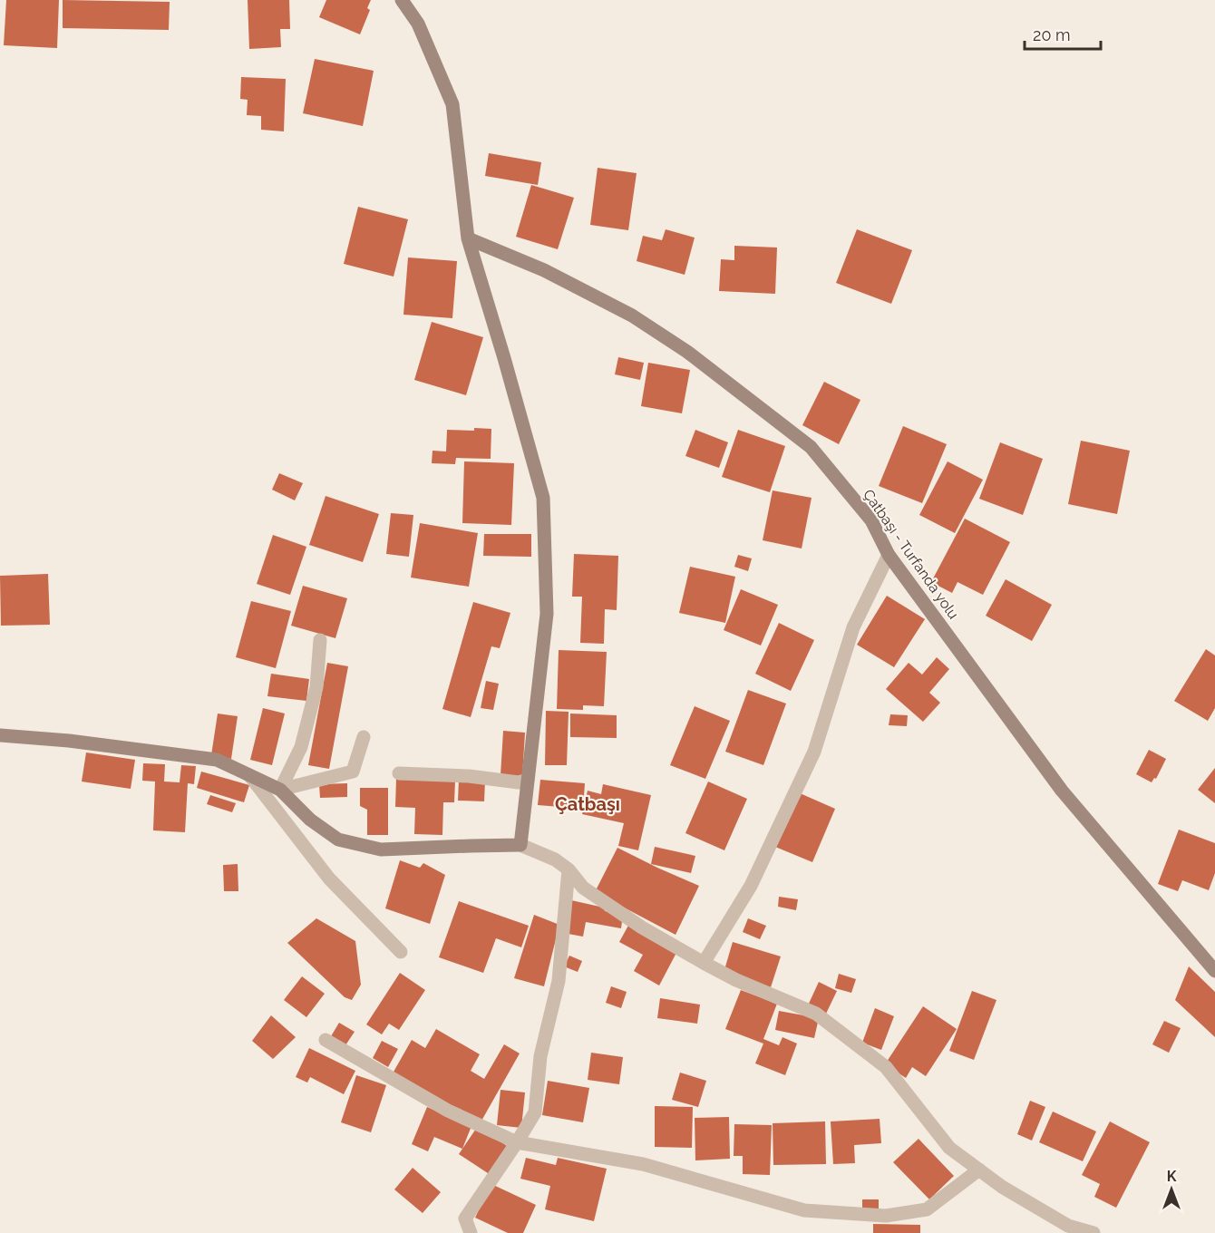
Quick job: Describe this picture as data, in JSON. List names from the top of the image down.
{
  "streets": {
    "street": ["Çatbaşı - Turfanda yolu"]
  },
  "districts": ["Çatbaşı"],
  "scale_bar": "20 m",
  "north": "top"
}
